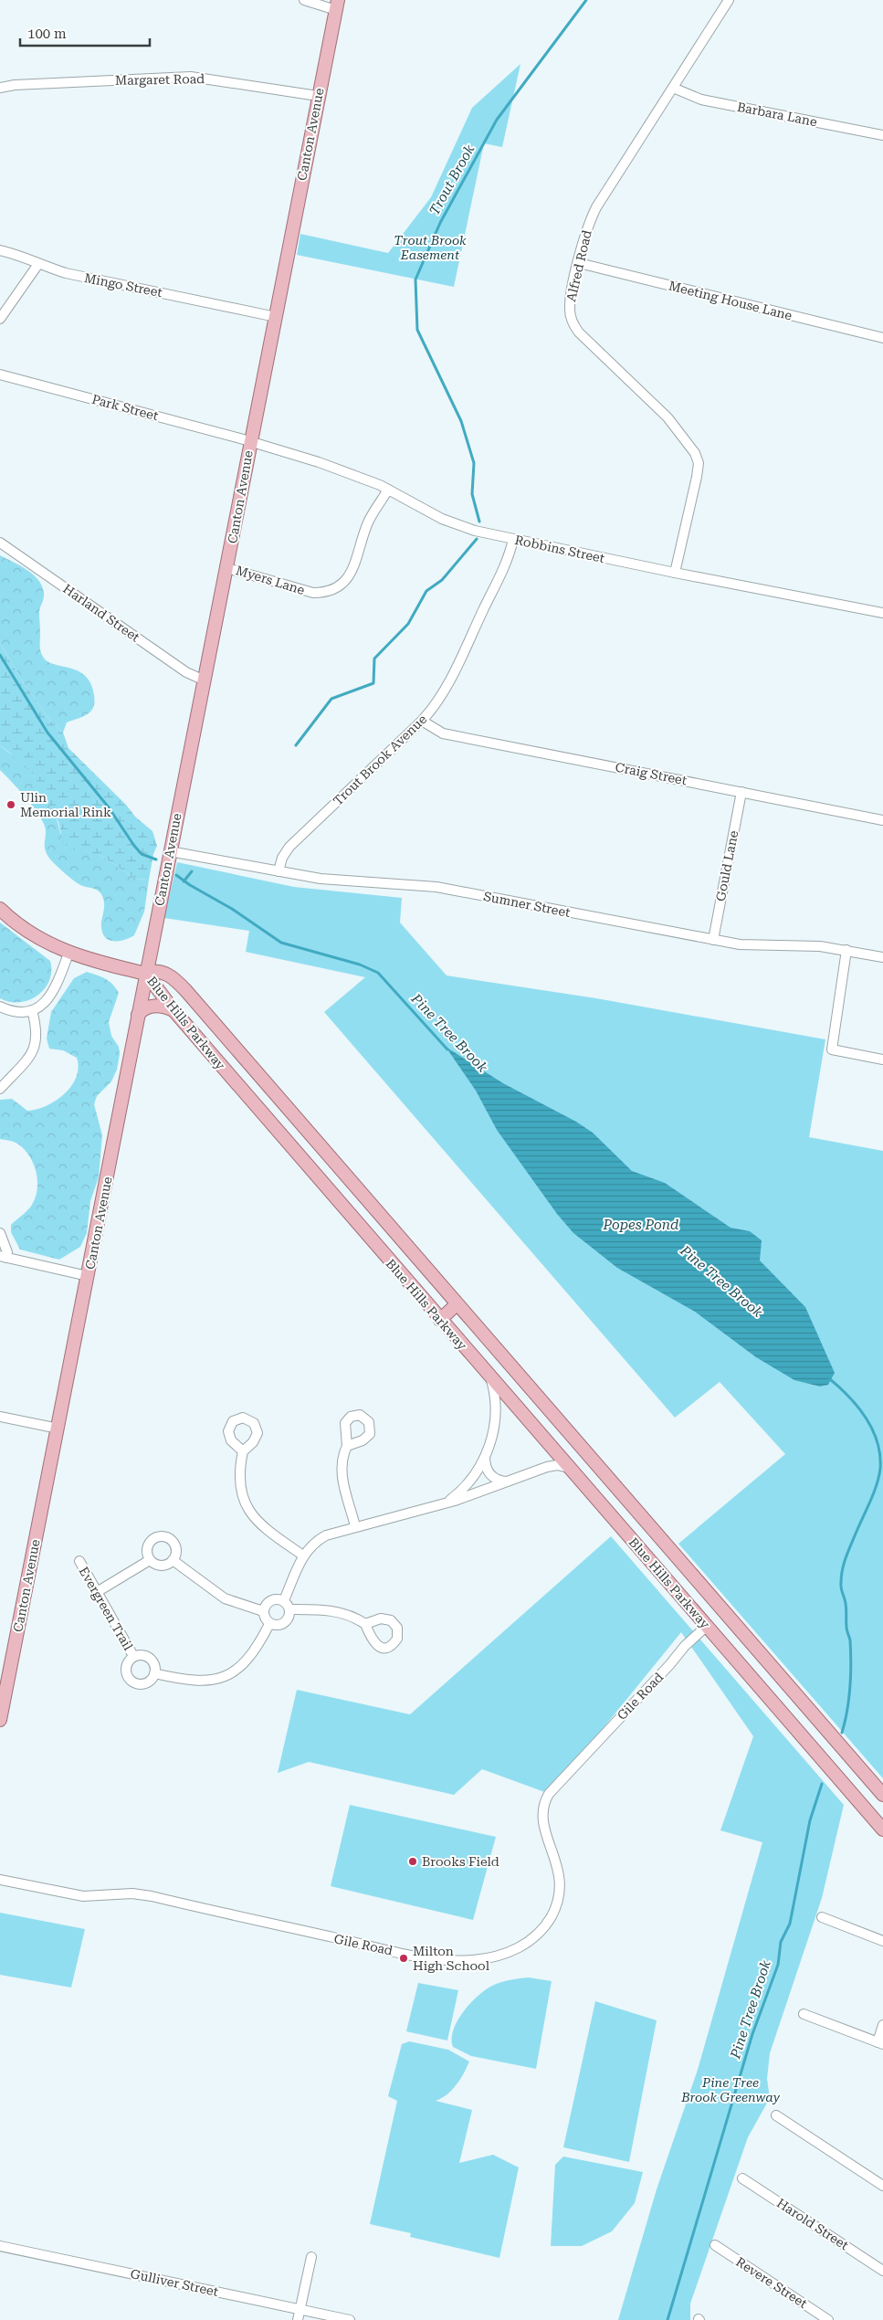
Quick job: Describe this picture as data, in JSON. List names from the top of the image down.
{
  "streets": {
    "main road": ["Canton Avenue", "Blue Hills Parkway"],
    "street": [
      "Margaret Road",
      "Barbara Lane",
      "Alfred Road",
      "Mingo Street",
      "Meeting House Lane",
      "Park Street",
      "Robbins Street",
      "Myers Lane",
      "Harland Street",
      "Trout Brook Avenue",
      "Craig Street",
      "Gould Lane",
      "Sumner Street",
      "Evergreen Trail",
      "Gile Road",
      "Harold Street",
      "Gulliver Street",
      "Revere Street"
    ]
  },
  "crossings": [
    ["Margaret Road", "Canton Avenue"],
    ["Barbara Lane", "Alfred Road"],
    ["Canton Avenue", "Mingo Street"],
    ["Canton Avenue", "Park Street"],
    ["Canton Avenue", "Robbins Street"],
    ["Canton Avenue", "Myers Lane"],
    ["Canton Avenue", "Harland Street"],
    ["Canton Avenue", "Sumner Street"],
    ["Canton Avenue", "Blue Hills Parkway"],
    ["Alfred Road", "Meeting House Lane"],
    ["Alfred Road", "Robbins Street"],
    ["Park Street", "Robbins Street"],
    ["Robbins Street", "Myers Lane"],
    ["Robbins Street", "Trout Brook Avenue"],
    ["Trout Brook Avenue", "Craig Street"],
    ["Trout Brook Avenue", "Sumner Street"],
    ["Craig Street", "Gould Lane"],
    ["Gould Lane", "Sumner Street"],
    ["Blue Hills Parkway", "Gile Road"]
  ],
  "water": ["Trout Brook", "Pine Tree Brook", "Popes Pond"],
  "parks": ["Trout Brook Easement", "Pine Tree Brook Greenway"],
  "places": ["Ulin Memorial Rink", "Brooks Field", "Milton High School"],
  "scale_bar": "100 m"
}
